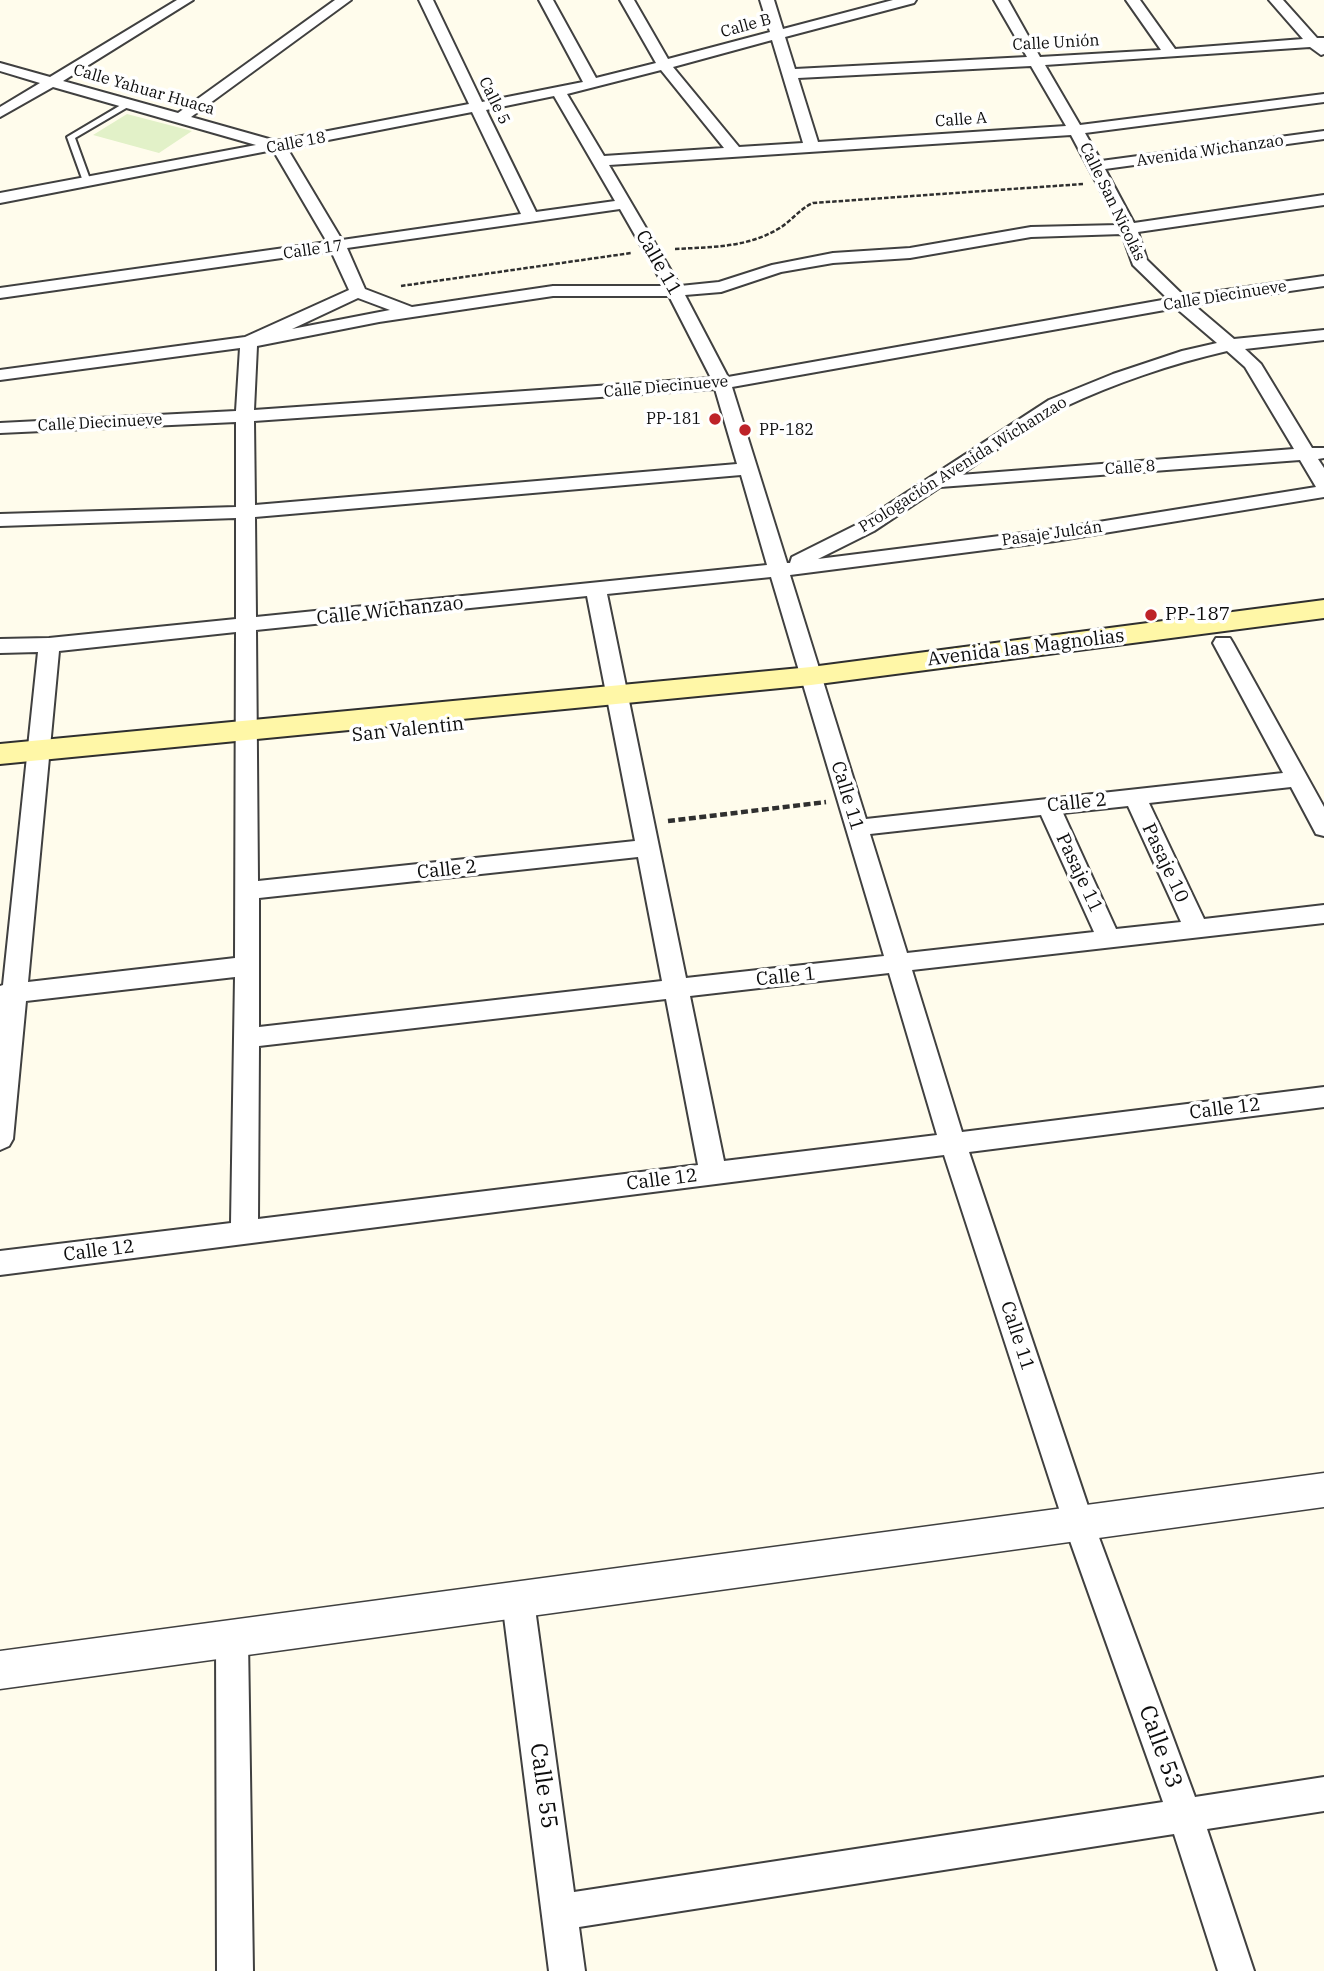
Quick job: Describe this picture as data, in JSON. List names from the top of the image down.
{
  "streets": {
    "main road": ["Avenida las Magnolias", "San Valentin"],
    "street": [
      "Calle B",
      "Calle Unión",
      "Calle Yahuar Huaca",
      "Calle 5",
      "Calle A",
      "Calle 18",
      "Avenida Wichanzao",
      "Calle San Nicolás",
      "Calle 17",
      "Calle 11",
      "Calle Diecinueve",
      "Prologación Avenida Wichanzao",
      "Calle 8",
      "Pasaje Julcán",
      "Calle Wichanzao",
      "Calle 2",
      "Pasaje 10",
      "Pasaje 11",
      "Calle 1",
      "Calle 12",
      "Calle 53",
      "Calle 55"
    ]
  },
  "crossings": [
    ["Calle B", "Calle 18"],
    ["Calle Unión", "Calle San Nicolás"],
    ["Calle Yahuar Huaca", "Calle 18"],
    ["Calle 5", "Calle 18"],
    ["Calle 5", "Calle 17"],
    ["Calle A", "Calle San Nicolás"],
    ["Calle A", "Calle 11"],
    ["Calle 18", "Calle 11"],
    ["Avenida Wichanzao", "Calle San Nicolás"],
    ["Calle San Nicolás", "Calle Diecinueve"],
    ["Calle San Nicolás", "Prologación Avenida Wichanzao"],
    ["Calle San Nicolás", "Calle 8"],
    ["Calle 17", "Calle 11"],
    ["Calle 11", "Calle Diecinueve"],
    ["Calle 11", "Prologación Avenida Wichanzao"],
    ["Calle 11", "Pasaje Julcán"],
    ["Calle 11", "Calle Wichanzao"],
    ["Calle 11", "Avenida las Magnolias"],
    ["Calle 11", "San Valentin"],
    ["Calle 11", "Calle 2"],
    ["Calle 11", "Calle 1"],
    ["Calle 11", "Calle 12"],
    ["Calle 11", "Calle 53"],
    ["Prologación Avenida Wichanzao", "Calle 8"],
    ["Prologación Avenida Wichanzao", "Pasaje Julcán"],
    ["Prologación Avenida Wichanzao", "Calle Wichanzao"],
    ["Pasaje Julcán", "Calle Wichanzao"],
    ["Avenida las Magnolias", "San Valentin"],
    ["Calle 2", "Pasaje 10"],
    ["Calle 2", "Pasaje 11"],
    ["Pasaje 10", "Calle 1"],
    ["Pasaje 11", "Calle 1"]
  ],
  "places": ["PP-181", "PP-182", "PP-187"]
}
